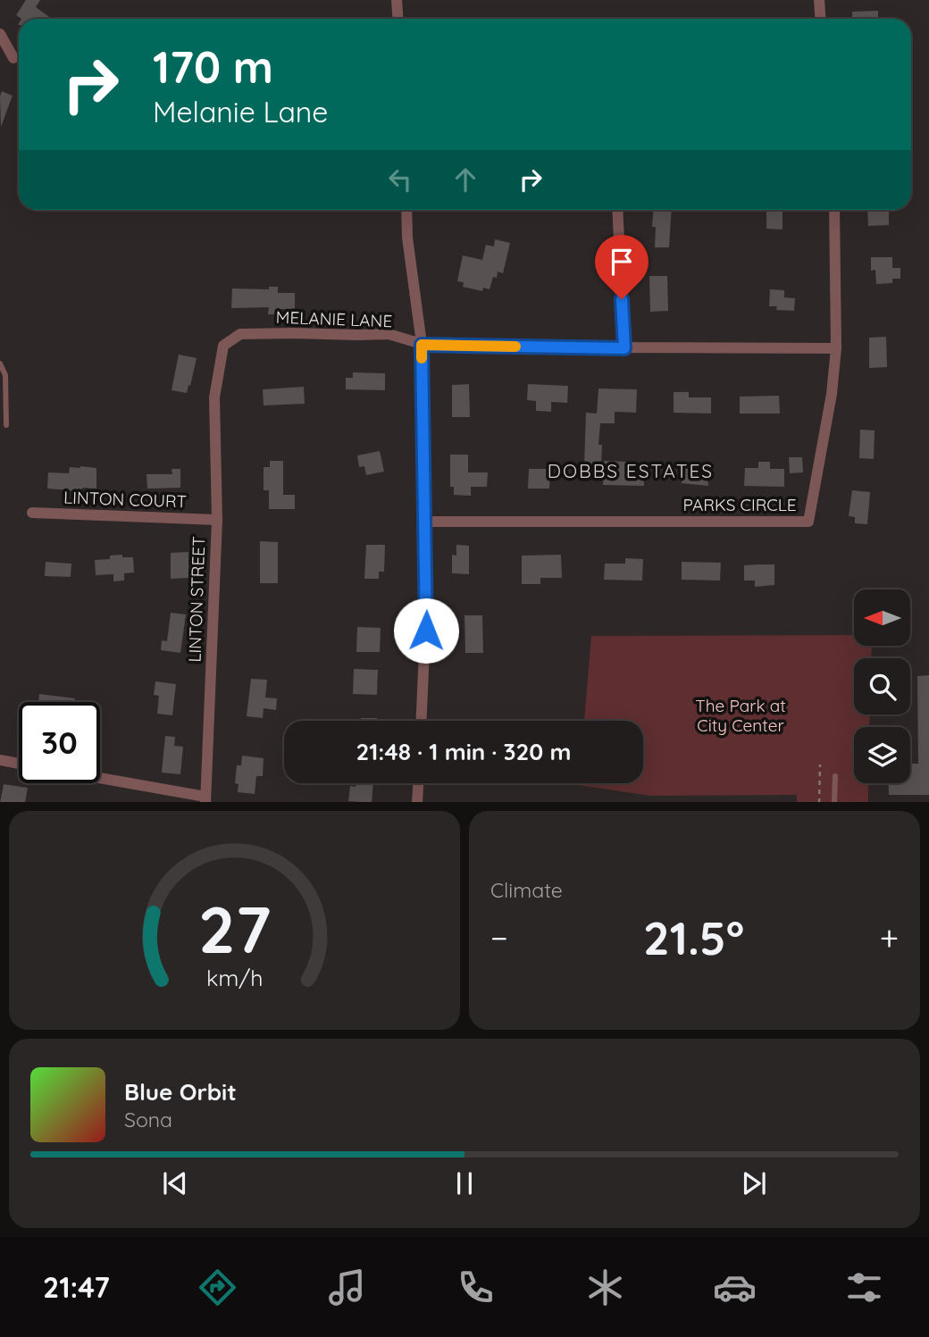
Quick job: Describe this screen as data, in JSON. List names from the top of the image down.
{
  "streets": {
    "street": [
      "MELANIE LANE",
      "LINTON COURT",
      "PARKS CIRCLE",
      "LINTON STREET"
    ]
  },
  "crossings": [
    ["MELANIE LANE", "PARKS CIRCLE"],
    ["MELANIE LANE", "LINTON STREET"],
    ["LINTON COURT", "LINTON STREET"]
  ],
  "districts": ["DOBBS ESTATES"],
  "parks": ["The Park at City Center"],
  "north": "left",
  "page": {
    "turn": ["170 m", "Melanie Lane"],
    "limit": "30",
    "trip": "21:48 · 1 min · 320 m",
    "tile": "Climate",
    "heat": ["−", "21.5°", "+"],
    "song": ["Blue Orbit", "Sona"],
    "tabs": "21:47",
    "gauge": ["27", "km/h"]
  }
}
